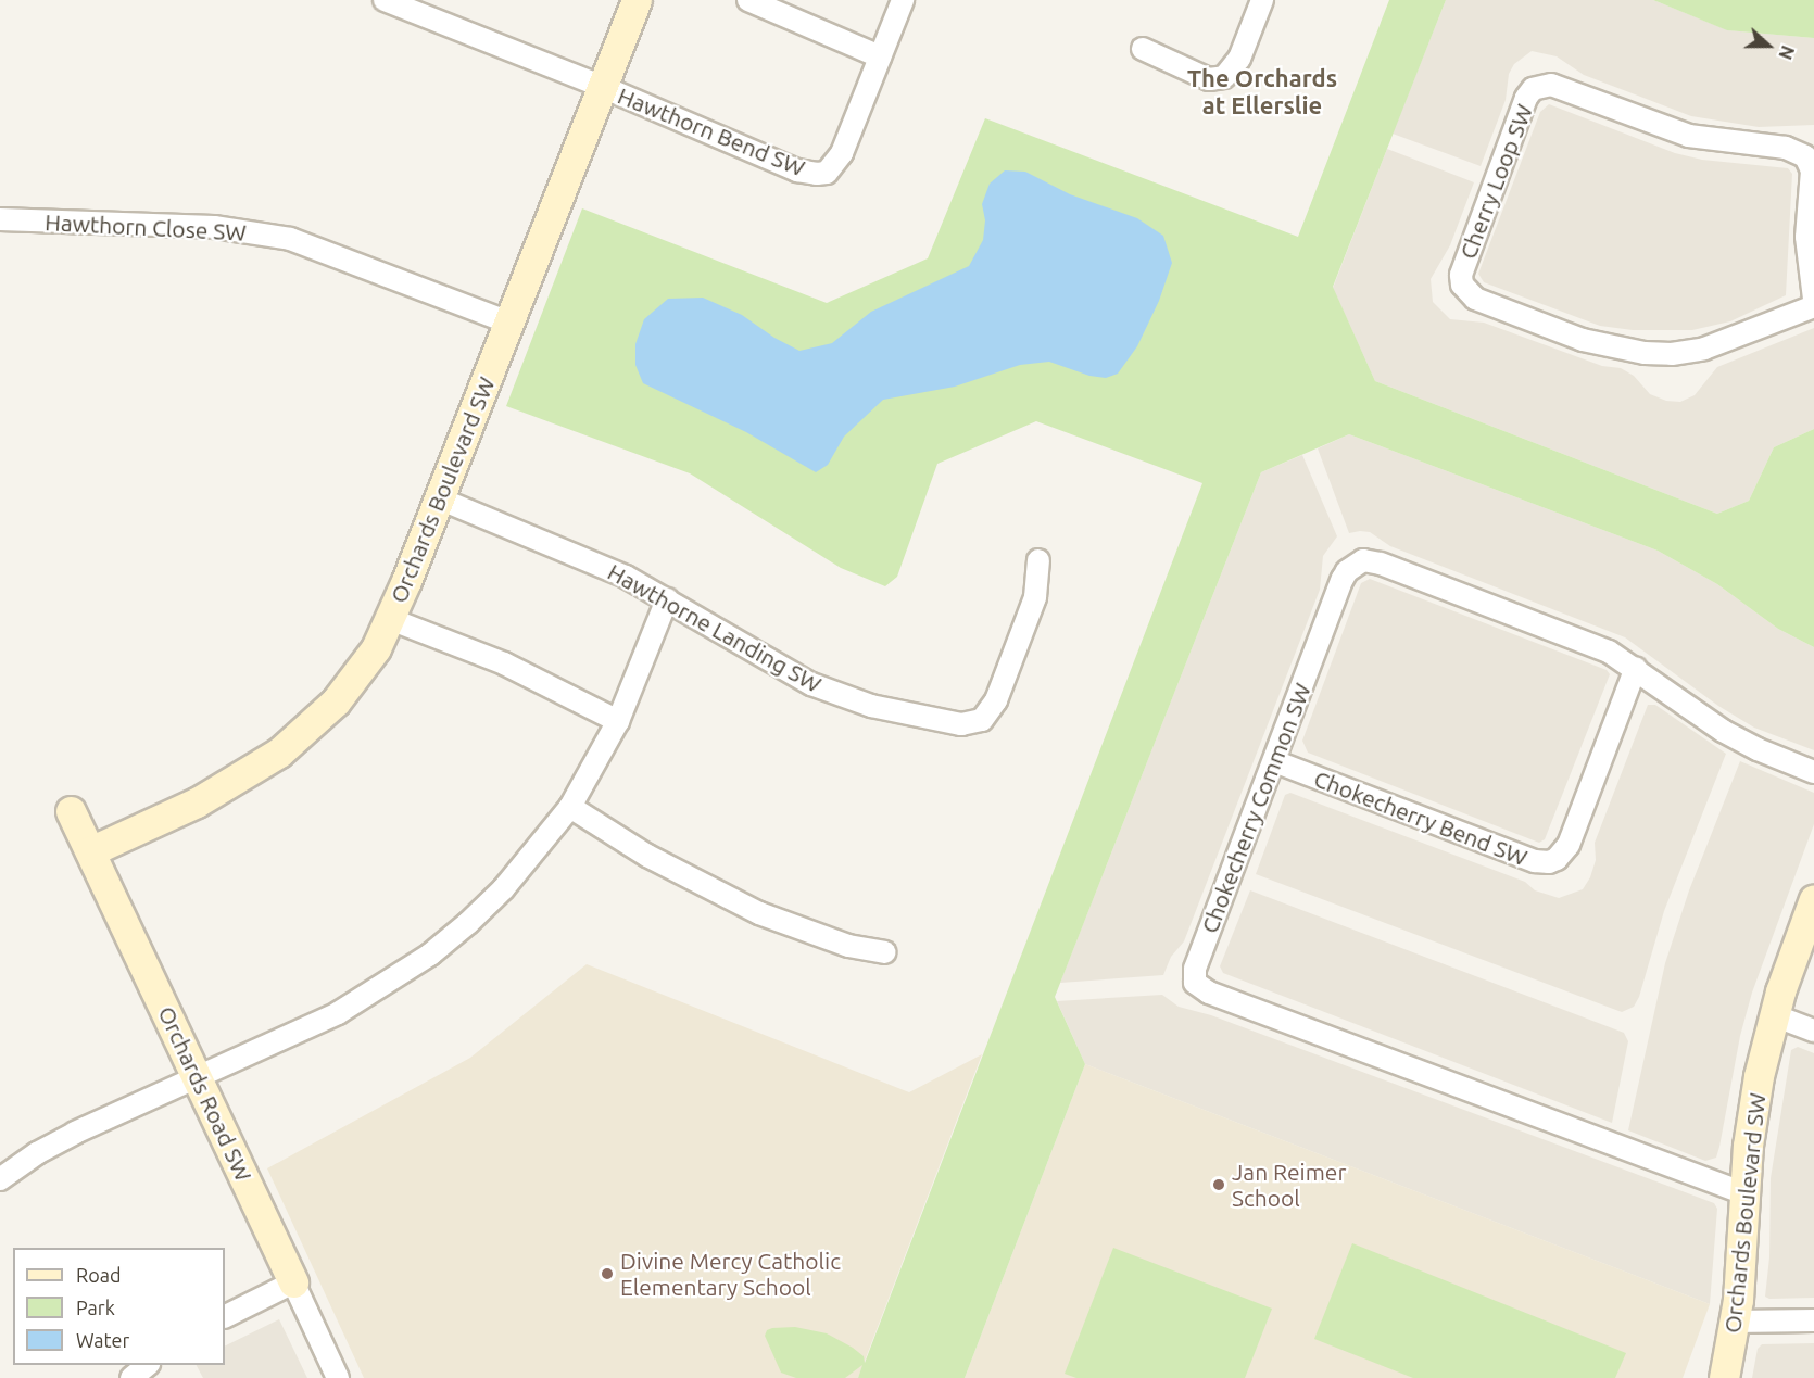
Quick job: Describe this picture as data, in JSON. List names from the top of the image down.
{
  "streets": {
    "street": [
      "Hawthorn Bend SW",
      "Cherry Loop SW",
      "Hawthorn Close SW",
      "Orchards Boulevard SW",
      "Hawthorne Landing SW",
      "Chokecherry Common SW",
      "Chokecherry Bend SW",
      "Orchards Road SW"
    ]
  },
  "crossings": [
    ["Hawthorn Bend SW", "Orchards Boulevard SW"],
    ["Hawthorn Close SW", "Orchards Boulevard SW"],
    ["Orchards Boulevard SW", "Hawthorne Landing SW"],
    ["Orchards Boulevard SW", "Chokecherry Common SW"],
    ["Orchards Boulevard SW", "Orchards Road SW"],
    ["Chokecherry Common SW", "Chokecherry Bend SW"]
  ],
  "districts": ["The Orchards at Ellerslie"],
  "places": ["Jan Reimer School", "Divine Mercy Catholic Elementary School"],
  "legend": ["Road", "Park", "Water"],
  "north": "right"
}
